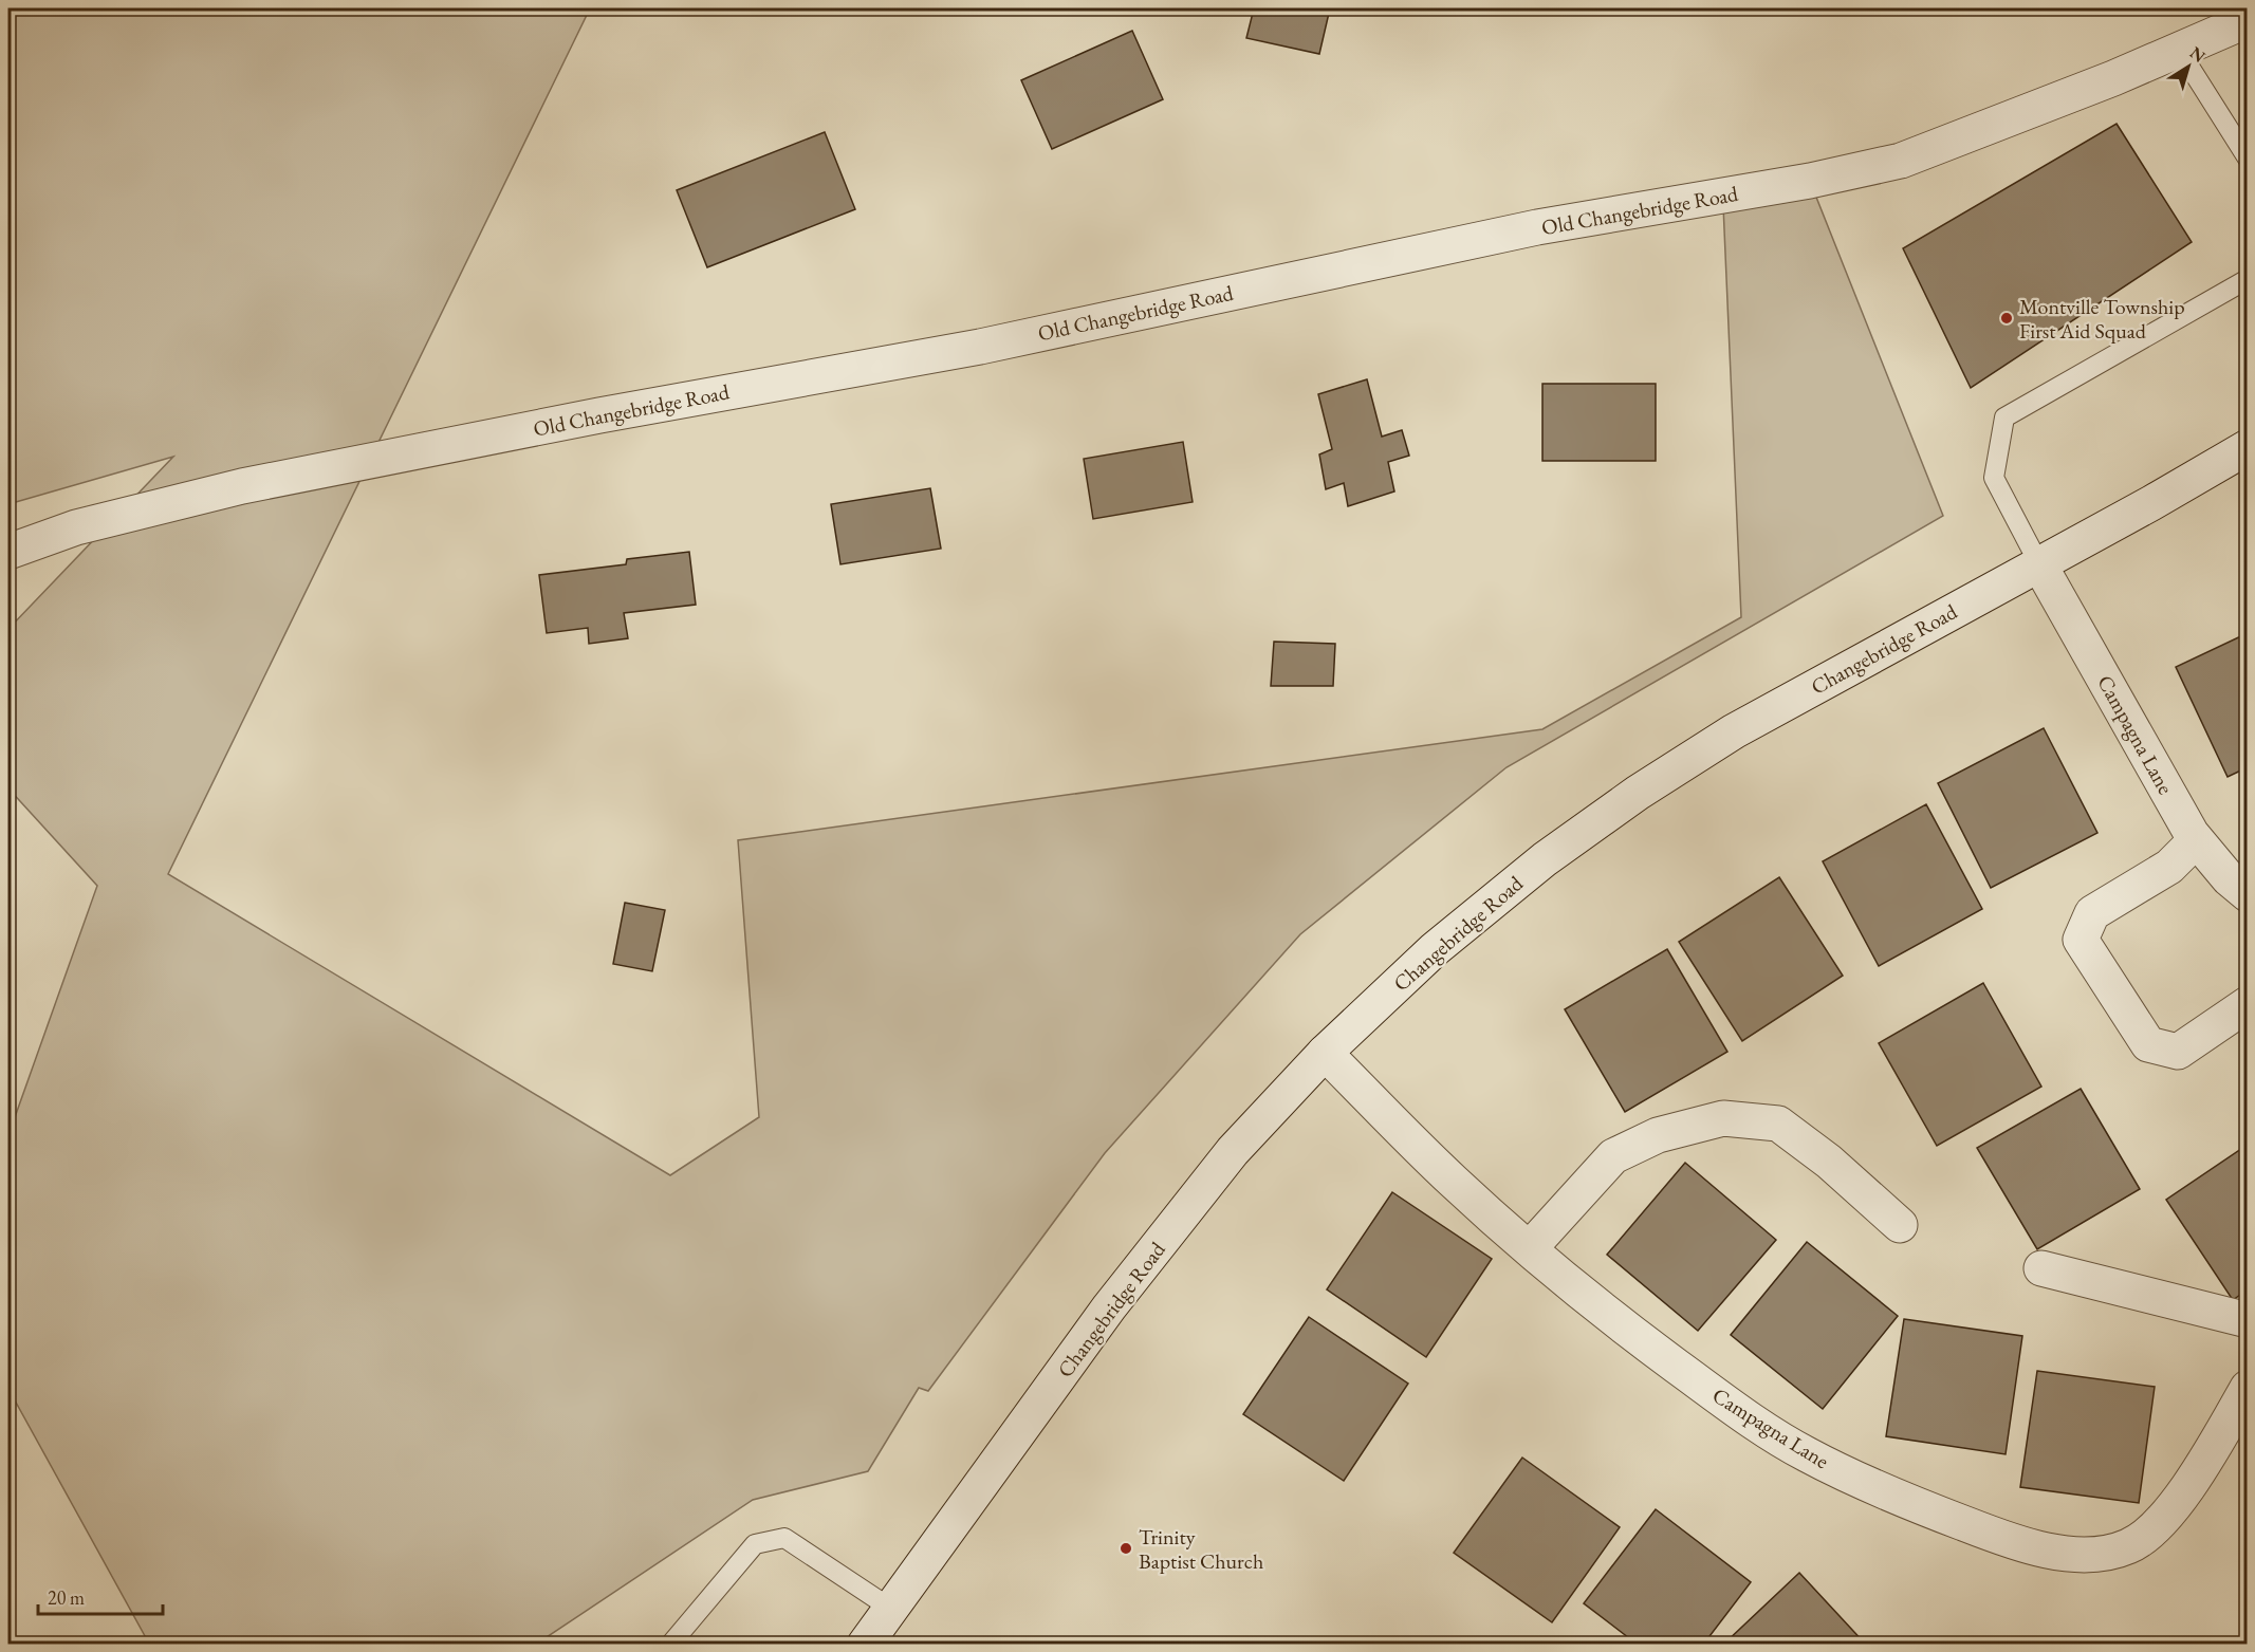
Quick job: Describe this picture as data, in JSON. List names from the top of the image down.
{
  "streets": {
    "street": ["Old Changebridge Road", "Changebridge Road", "Campagna Lane"]
  },
  "crossings": [
    ["Changebridge Road", "Campagna Lane"]
  ],
  "places": ["Montville Township First Aid Squad", "Trinity Baptist Church"],
  "scale_bar": "20 m",
  "north": "top right"
}
